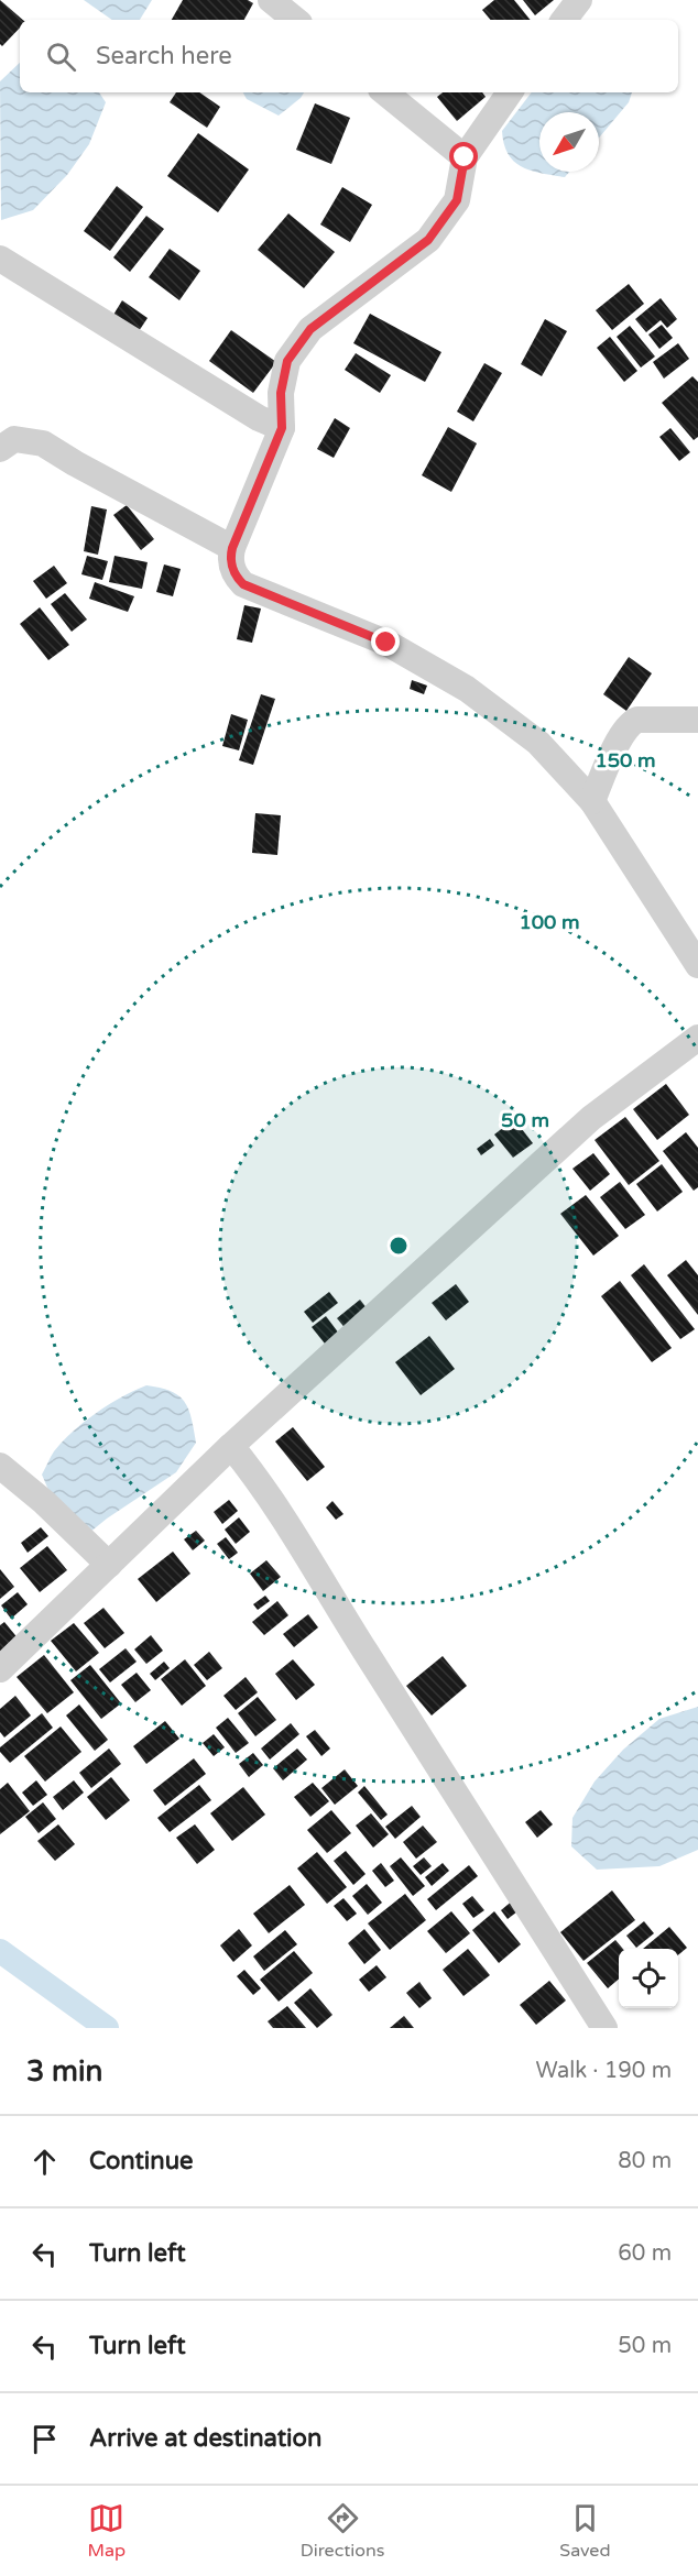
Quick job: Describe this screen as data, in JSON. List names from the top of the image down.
{
  "north": "bottom left",
  "page": {
    "search": "Search here",
    "heading": ["3 min", "Walk · 190 m"],
    "list": [
      ["Continue", "80 m"],
      ["Turn left", "60 m"],
      ["Turn left", "50 m"],
      "Arrive at destination"
    ],
    "nav": ["Map", "Directions", "Saved"]
  },
  "rings": ["150 m", "100 m", "50 m"]
}
